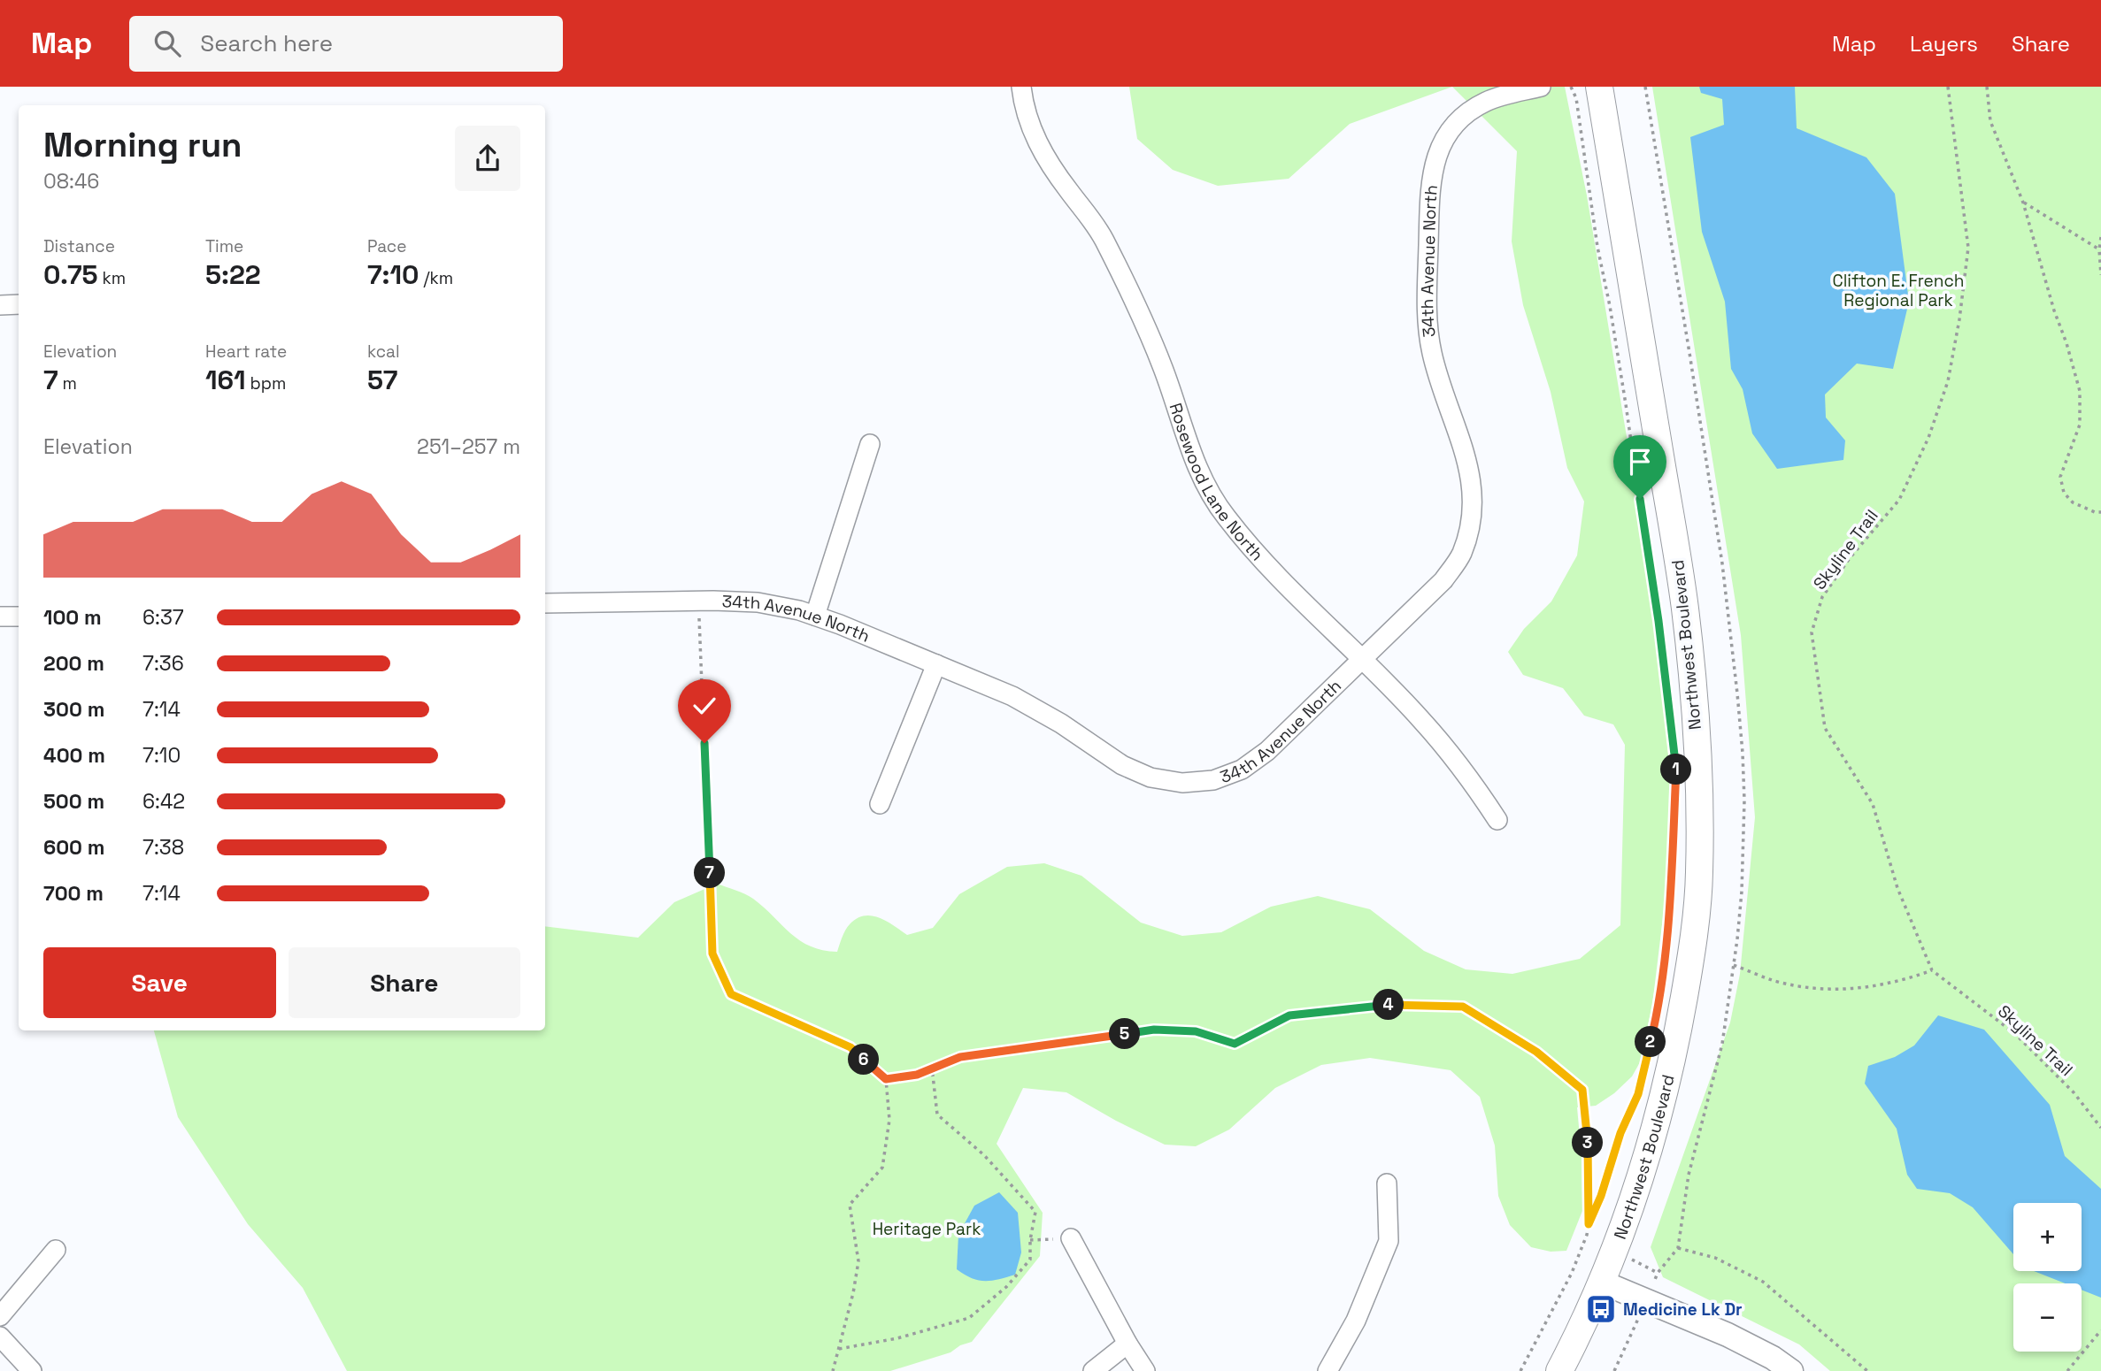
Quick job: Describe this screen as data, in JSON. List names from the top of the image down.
{
  "streets": {
    "main road": ["Northwest Boulevard"],
    "street": ["34th Avenue North", "Rosewood Lane North"],
    "path": ["Skyline Trail"]
  },
  "crossings": [
    ["34th Avenue North", "Rosewood Lane North"]
  ],
  "parks": ["Clifton E. French Regional Park", "Heritage Park"],
  "places": {
    "bus stop": ["Medicine Lk Dr"]
  },
  "page": {
    "header": "Map",
    "search": "Search here",
    "nav": ["Map", "Layers", "Share"],
    "heading": ["Morning run", "08:46"],
    "stats": [
      ["Distance", "0.75 km"],
      ["Time", "5:22"],
      ["Pace", "7:10 /km"],
      ["Elevation", "7 m"],
      ["Heart rate", "161 bpm"],
      ["kcal", "57"]
    ],
    "chart": ["Elevation", "251–257 m"],
    "list": [
      {
        "name": "100 m",
        "note": "6:37"
      },
      {
        "name": "200 m",
        "note": "7:36"
      },
      {
        "name": "300 m",
        "note": "7:14"
      },
      {
        "name": "400 m",
        "note": "7:10"
      },
      {
        "name": "500 m",
        "note": "6:42"
      },
      {
        "name": "600 m",
        "note": "7:38"
      },
      {
        "name": "700 m",
        "note": "7:14"
      }
    ],
    "pins": [
      "1",
      "7",
      "4",
      "5",
      "2",
      "6",
      "3"
    ],
    "buttons": ["Save", "Share"],
    "map_buttons": ["+", "−"]
  }
}
